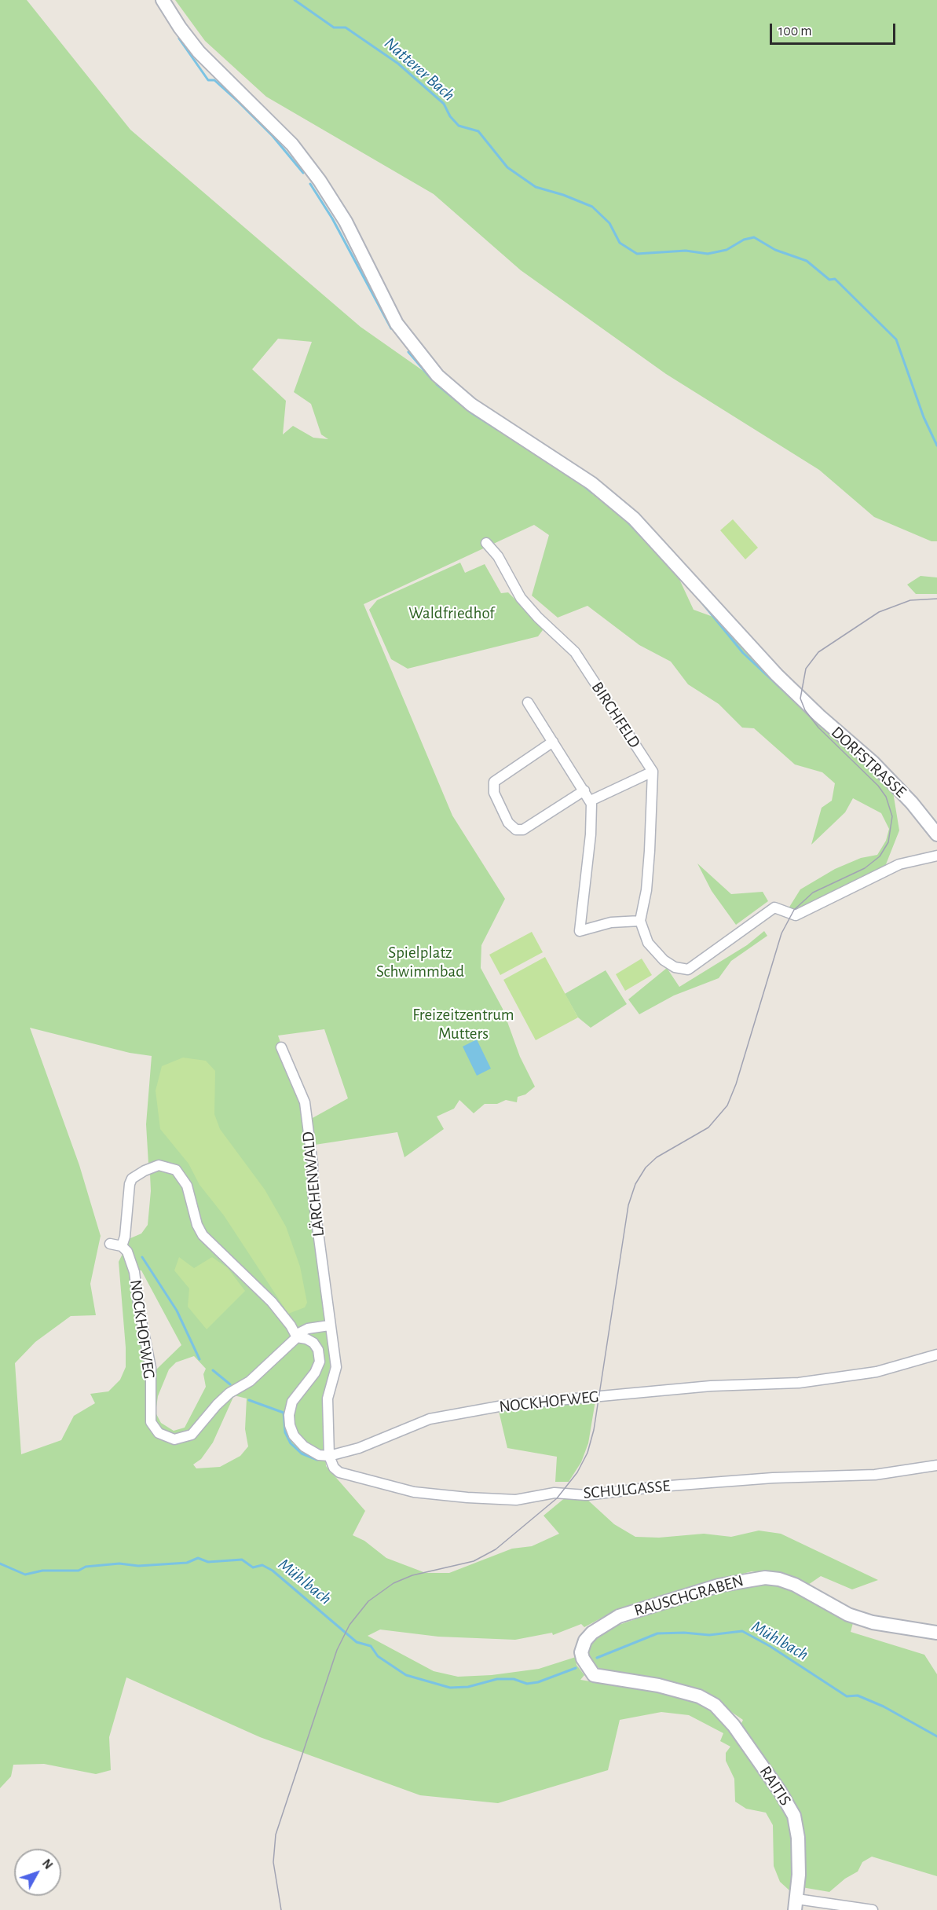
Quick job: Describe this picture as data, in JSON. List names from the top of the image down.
{
  "streets": {
    "main road": ["DORFSTRASSE", "RAUSCHGRABEN", "RAITIS"],
    "street": [
      "BIRCHFELD",
      "LÄRCHENWALD",
      "NOCKHOFWEG",
      "SCHULGASSE"
    ]
  },
  "crossings": [
    ["LÄRCHENWALD", "NOCKHOFWEG"],
    ["LÄRCHENWALD", "SCHULGASSE"],
    ["NOCKHOFWEG", "SCHULGASSE"],
    ["RAUSCHGRABEN", "RAITIS"]
  ],
  "water": ["Natterer Bach", "Mühlbach"],
  "parks": ["Waldfriedhof", "Spielplatz Schwimmbad", "Freizeitzentrum Mutters"],
  "scale_bar": "100 m",
  "north": "top right"
}
